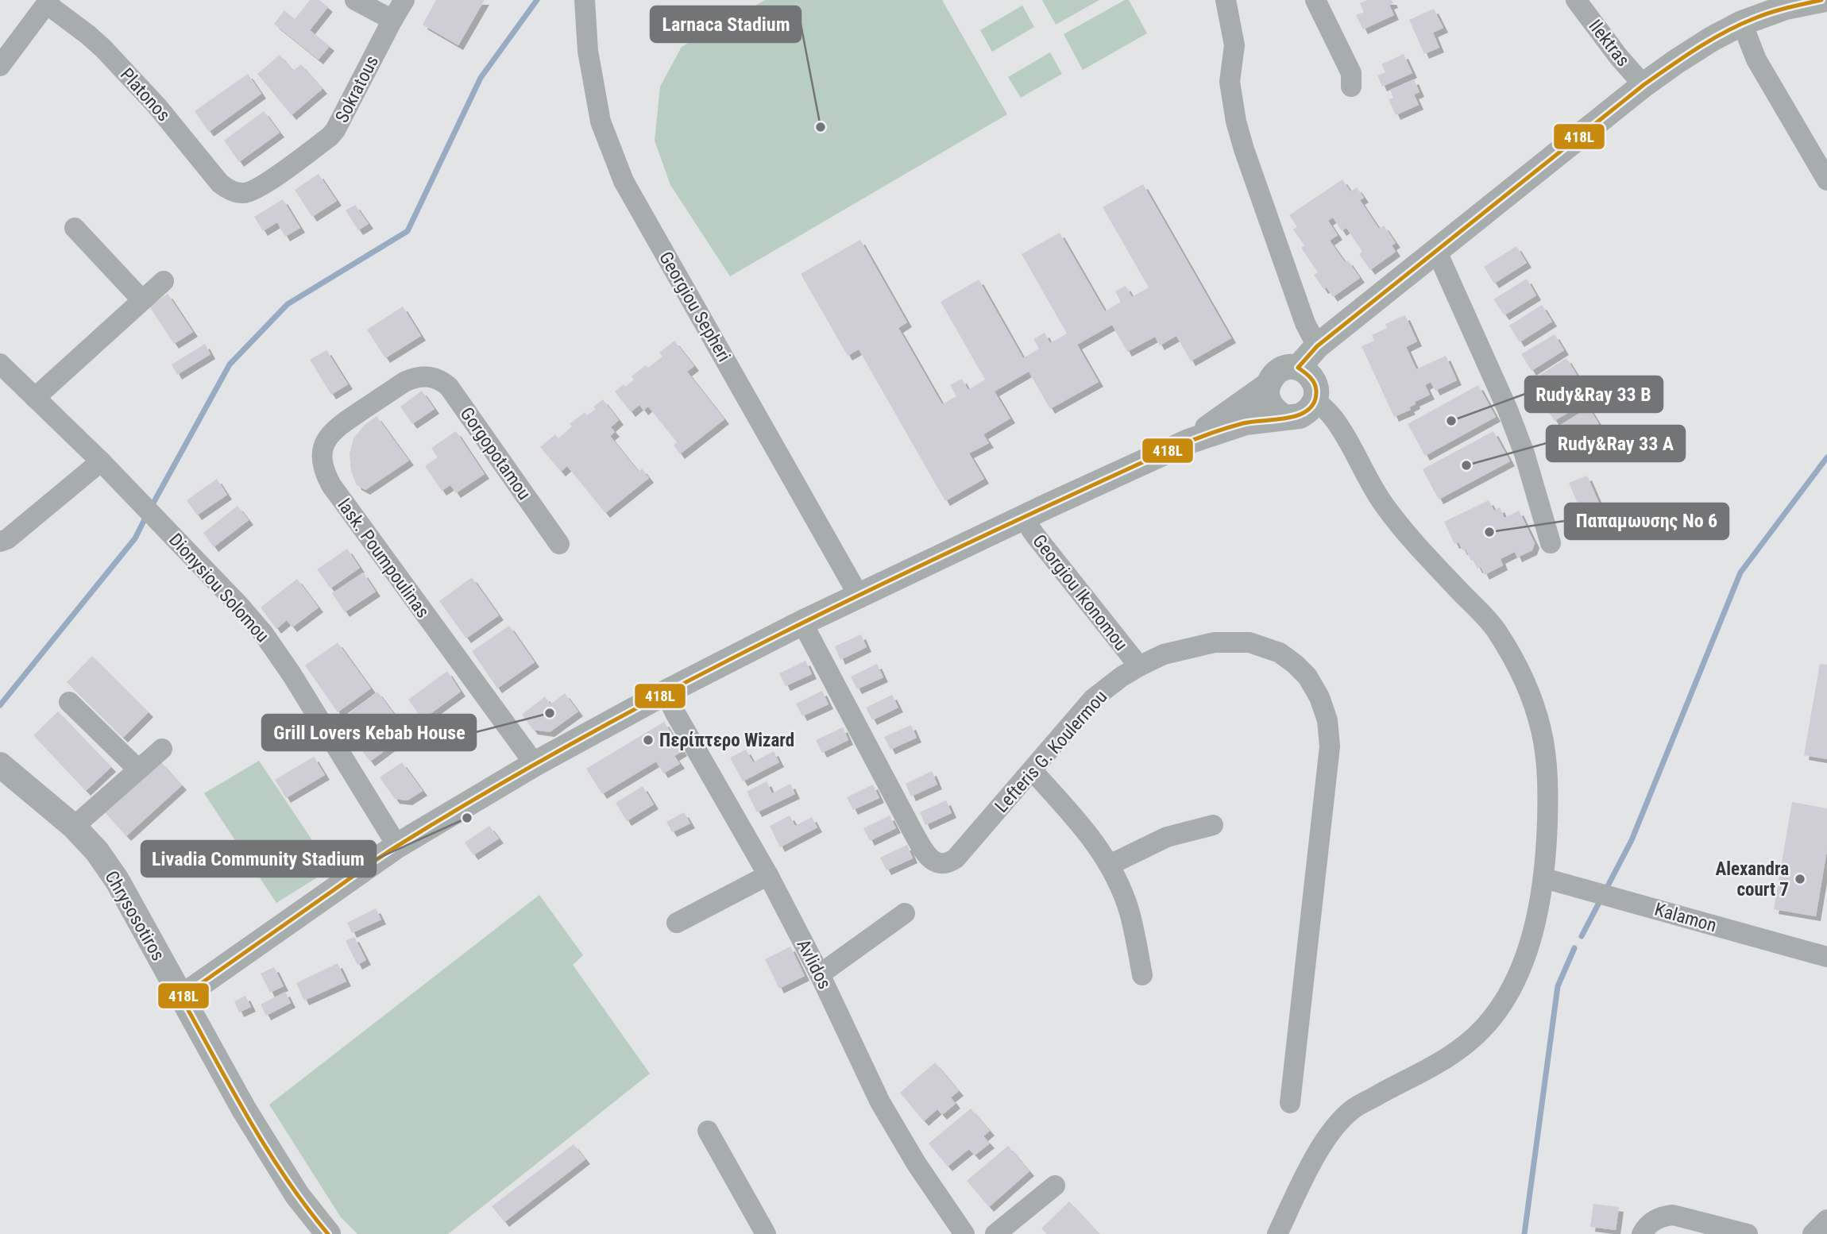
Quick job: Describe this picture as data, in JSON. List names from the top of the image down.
{
  "streets": {
    "street": [
      "Ilektras",
      "Sokratous",
      "Platonos",
      "Georgiou Sepheri",
      "Gorgopotamou",
      "lask. Poumpoulinas",
      "Dionysiou Solomou",
      "Georgiou Ikonomou",
      "Lefteris G. Koulermou",
      "Chrysosotiros",
      "Kalamon",
      "Avlidos"
    ]
  },
  "crossings": [
    ["Sokratous", "Platonos"],
    ["Gorgopotamou", "lask. Poumpoulinas"],
    ["Georgiou Ikonomou", "Lefteris G. Koulermou"]
  ],
  "places": [
    "Larnaca Stadium",
    "Rudy&Ray 33 B",
    "Rudy&Ray 33 A",
    "Παπαμωυσης No 6",
    "Grill Lovers Kebab House",
    "Περίπτερο Wizard",
    "Livadia Community Stadium",
    "Alexandra court 7"
  ],
  "lines": ["transit line 418L"]
}
